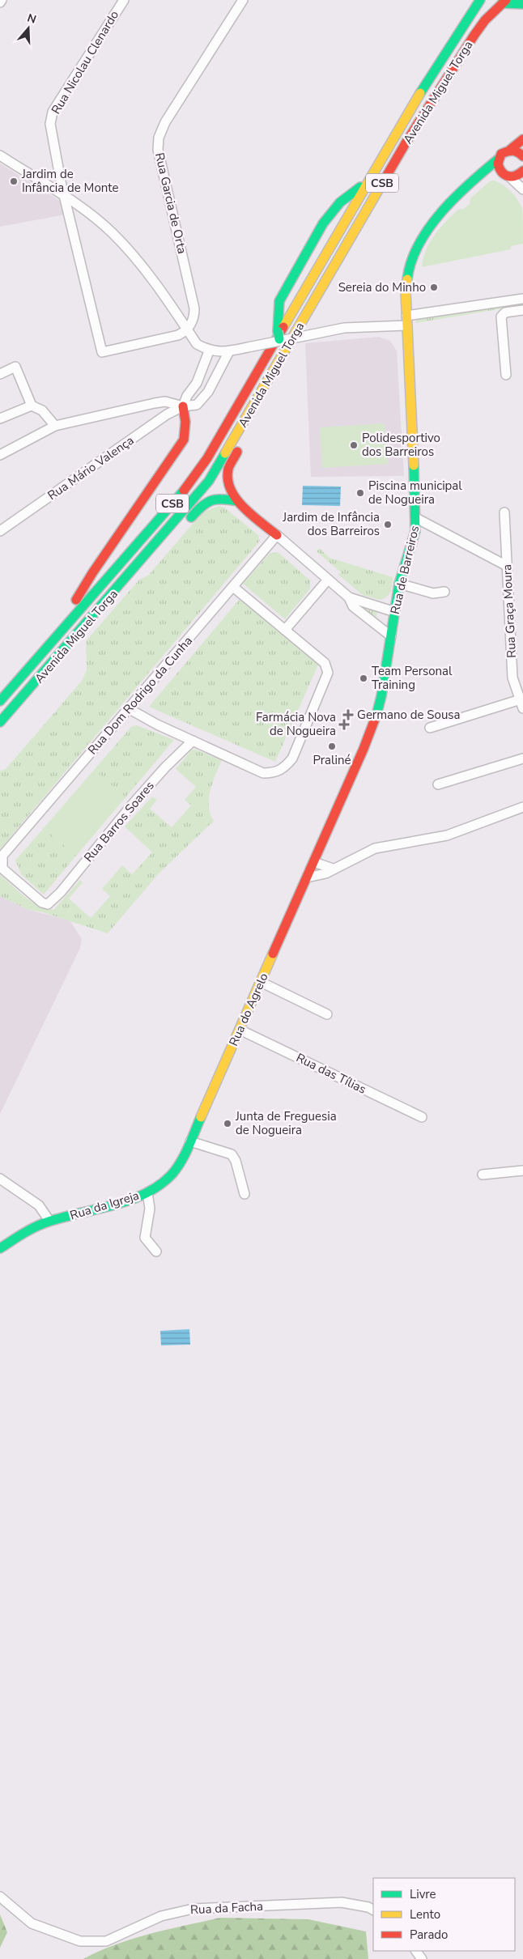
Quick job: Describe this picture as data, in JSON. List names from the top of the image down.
{
  "streets": {
    "main road": [
      "Avenida Miguel Torga",
      "CSB",
      "Rua de Barreiros",
      "Rua do Agrelo",
      "Rua da Igreja"
    ],
    "street": [
      "Rua Nicolau Clenardo",
      "Rua Garcia de Orta",
      "Rua Mário Valença",
      "Rua Graça Moura",
      "Rua Dom Rodrigo da Cunha",
      "Rua Barros Soares",
      "Rua das Tílias",
      "Rua da Facha"
    ]
  },
  "crossings": [
    ["Rua Nicolau Clenardo", "Rua Garcia de Orta"],
    ["Rua de Barreiros", "Rua do Agrelo"],
    ["Rua Dom Rodrigo da Cunha", "Rua Barros Soares"],
    ["Rua do Agrelo", "Rua das Tílias"],
    ["Rua do Agrelo", "Rua da Igreja"]
  ],
  "places": {
    "other": [
      "Jardim de Infância de Monte",
      "Sereia do Minho",
      "Polidesportivo dos Barreiros",
      "Piscina municipal de Nogueira",
      "Jardim de Infância dos Barreiros",
      "Team Personal Training",
      "Praliné",
      "Junta de Freguesia de Nogueira"
    ],
    "health": ["Germano de Sousa", "Farmácia Nova de Nogueira"]
  },
  "legend": ["Livre", "Lento", "Parado"],
  "north": "top"
}
